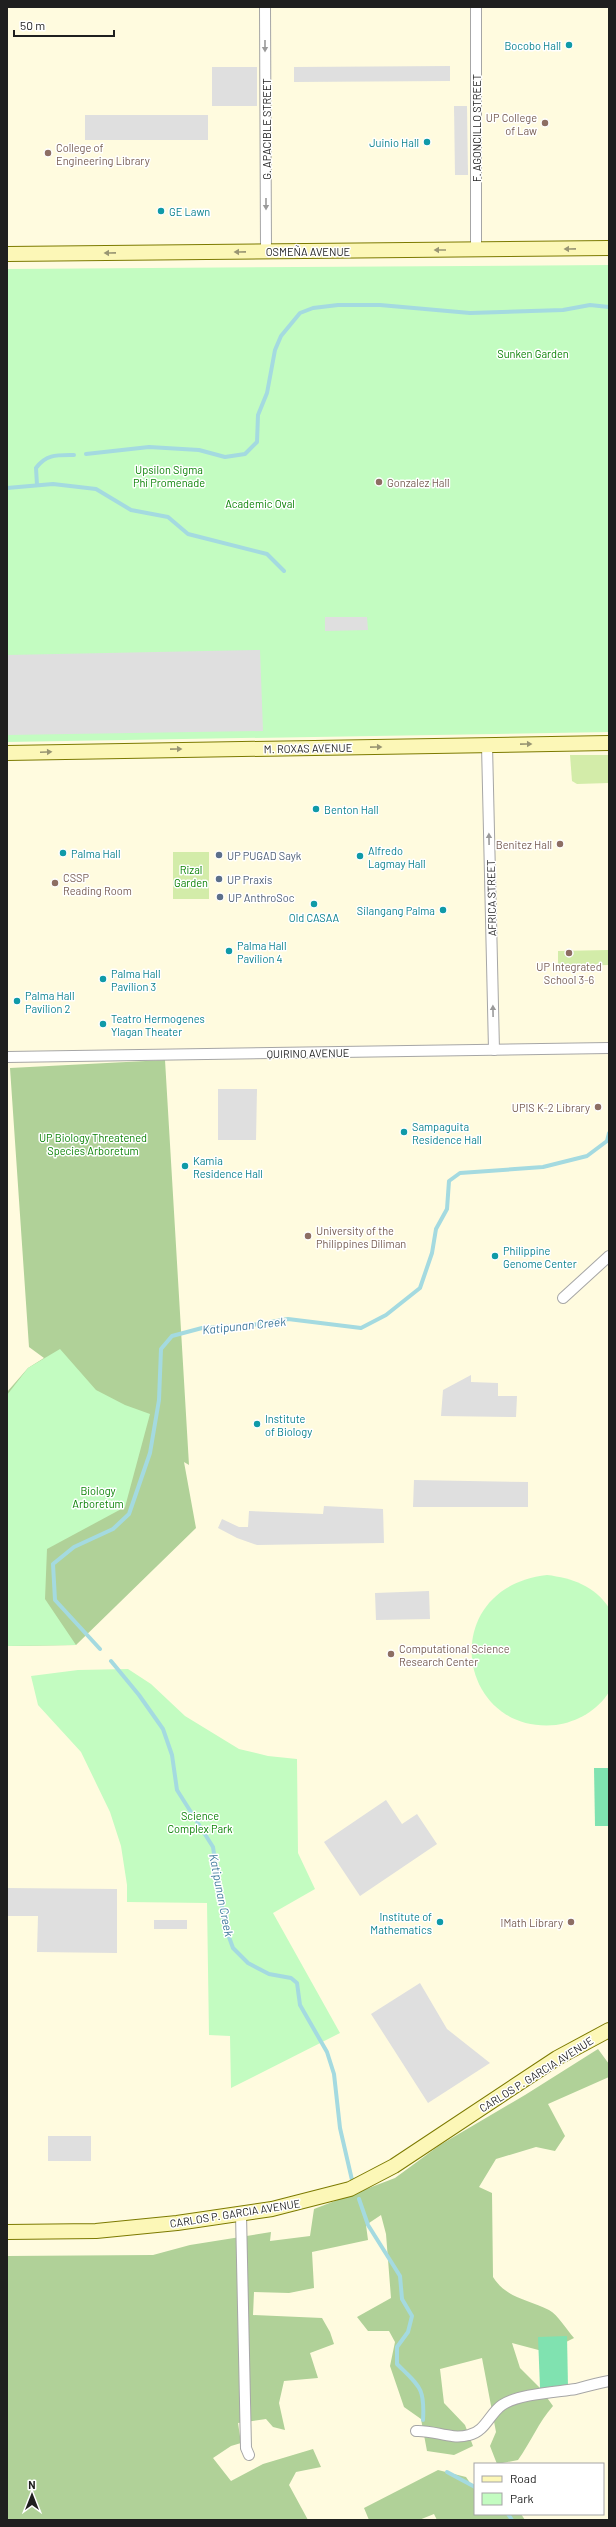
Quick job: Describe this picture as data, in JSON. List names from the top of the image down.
{
  "streets": {
    "street": [
      "F. AGONCILLO STREET",
      "G. APACIBLE STREET",
      "OSMEÑA AVENUE",
      "M. ROXAS AVENUE",
      "AFRICA STREET",
      "QUIRINO AVENUE",
      "CARLOS P. GARCIA AVENUE"
    ]
  },
  "crossings": [
    ["F. AGONCILLO STREET", "OSMEÑA AVENUE"],
    ["G. APACIBLE STREET", "OSMEÑA AVENUE"],
    ["M. ROXAS AVENUE", "AFRICA STREET"],
    ["AFRICA STREET", "QUIRINO AVENUE"]
  ],
  "one_way": [
    "G. APACIBLE STREET",
    "OSMEÑA AVENUE",
    "M. ROXAS AVENUE",
    "AFRICA STREET"
  ],
  "water": ["Katipunan Creek"],
  "parks": [
    "Sunken Garden",
    "Upsilon Sigma Phi Promenade",
    "Academic Oval",
    "Rizal Garden",
    "UP Biology Threatened Species Arboretum",
    "Biology Arboretum",
    "Science Complex Park"
  ],
  "places": [
    "Bocobo Hall",
    "UP College of Law",
    "Juinio Hall",
    "College of Engineering Library",
    "GE Lawn",
    "Gonzalez Hall",
    "Benton Hall",
    "Benitez Hall",
    "Palma Hall",
    "UP PUGAD Sayk",
    "Alfredo Lagmay Hall",
    "UP Praxis",
    "CSSP Reading Room",
    "UP AnthroSoc",
    "Old CASAA",
    "Silangang Palma",
    "Palma Hall Pavilion 4",
    "UP Integrated School 3-6",
    "Palma Hall Pavilion 3",
    "Palma Hall Pavilion 2",
    "Teatro Hermogenes Ylagan Theater",
    "UPIS K-2 Library",
    "Sampaguita Residence Hall",
    "Kamia Residence Hall",
    "University of the Philippines Diliman",
    "Philippine Genome Center",
    "Institute of Biology",
    "Computational Science Research Center",
    "Institute of Mathematics",
    "IMath Library"
  ],
  "legend": ["Road", "Park"],
  "scale_bar": "50 m",
  "north": "top"
}
